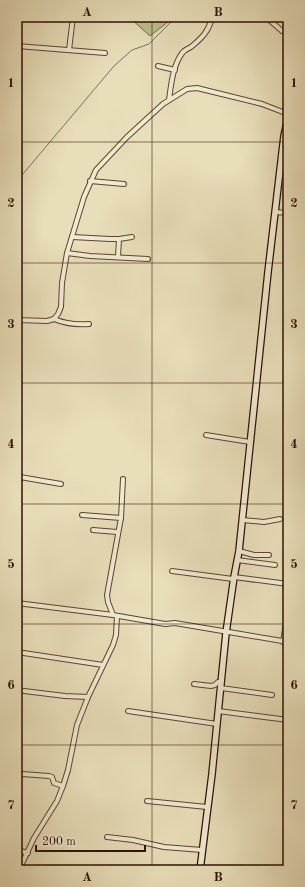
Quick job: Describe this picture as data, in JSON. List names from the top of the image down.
{
  "scale_bar": "200 m",
  "grid": {
    "columns": ["A", "B"],
    "rows": [
      "1",
      "2",
      "3",
      "4",
      "5",
      "6",
      "7"
    ]
  }
}
